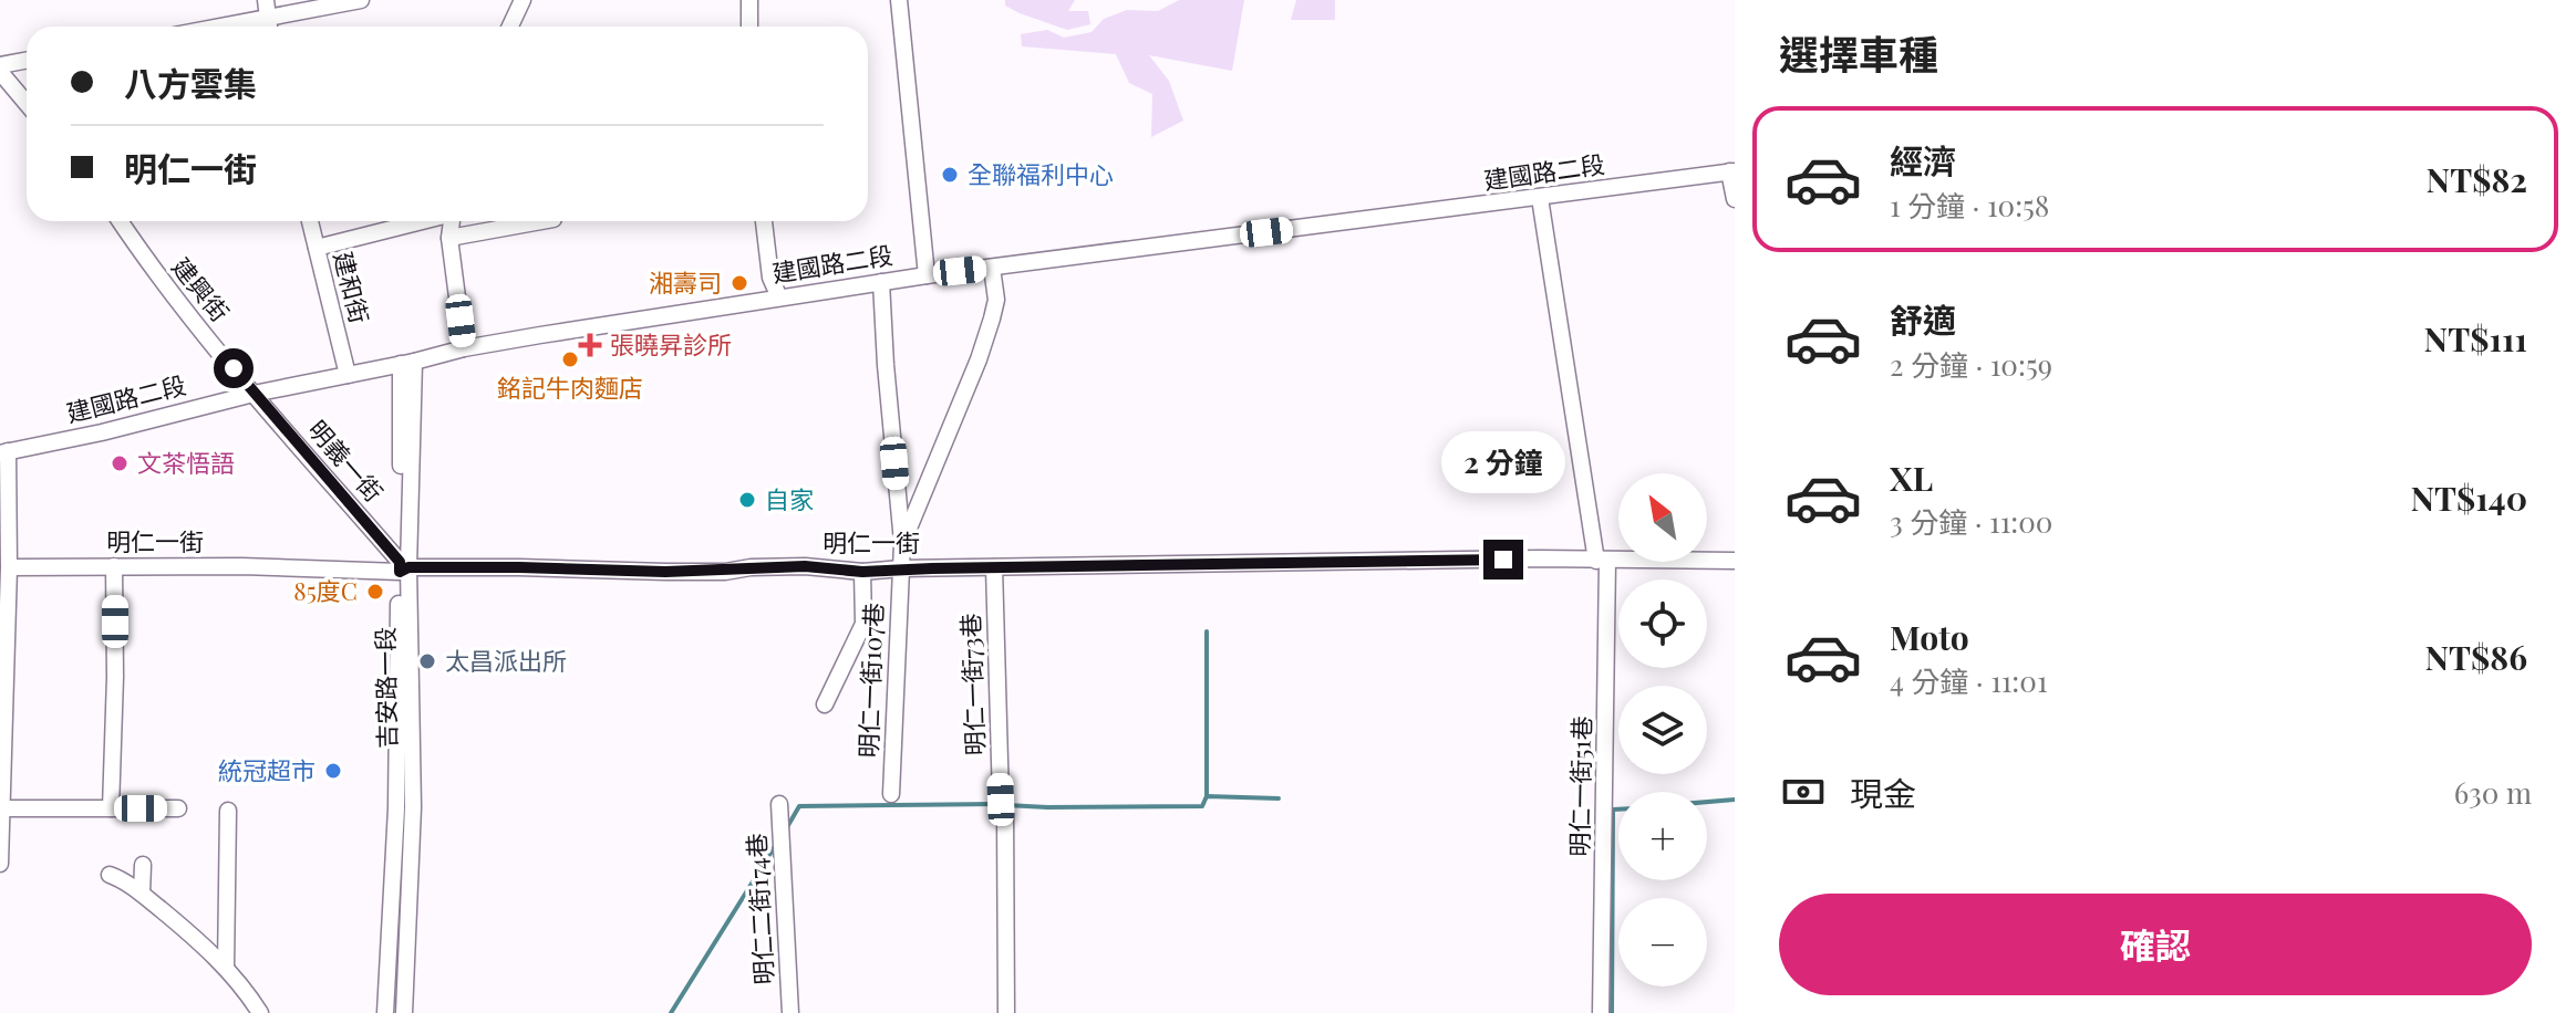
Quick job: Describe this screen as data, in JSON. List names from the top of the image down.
{
  "streets": {
    "street": [
      "建國路二段",
      "建和街",
      "建興街",
      "明義一街",
      "明仁一街",
      "明仁一街107巷",
      "明仁一街73巷",
      "吉安路一段",
      "明仁一街51巷",
      "明仁二街174巷"
    ]
  },
  "crossings": [
    ["建國路二段", "建和街"],
    ["建國路二段", "建興街"],
    ["建國路二段", "明義一街"],
    ["建國路二段", "吉安路一段"],
    ["建國路二段", "明仁一街51巷"],
    ["建興街", "明義一街"],
    ["明義一街", "明仁一街"],
    ["明義一街", "吉安路一段"],
    ["明仁一街", "明仁一街107巷"],
    ["明仁一街", "明仁一街73巷"],
    ["明仁一街", "吉安路一段"],
    ["明仁一街", "明仁一街51巷"]
  ],
  "places": {
    "other": [
      "全聯福利中心",
      "湘壽司",
      "銘記牛肉麵店",
      "文茶悟語",
      "自家",
      "85度C",
      "太昌派出所",
      "統冠超市"
    ],
    "health": ["張曉昇診所"]
  },
  "north": "top left",
  "page": {
    "heading": "選擇車種",
    "banner": ["八方雲集", "明仁一街"],
    "list": [
      {
        "name": "經濟",
        "note": "1 分鐘 · 10:58",
        "value": "NT$82"
      },
      {
        "name": "舒適",
        "note": "2 分鐘 · 10:59",
        "value": "NT$111"
      },
      {
        "name": "XL",
        "note": "3 分鐘 · 11:00",
        "value": "NT$140"
      },
      {
        "name": "Moto",
        "note": "4 分鐘 · 11:01",
        "value": "NT$86"
      }
    ],
    "bubble": "2 分鐘",
    "map_buttons": ["+", "−"],
    "pay": ["現金", "630 m"],
    "buttons": "確認"
  }
}
